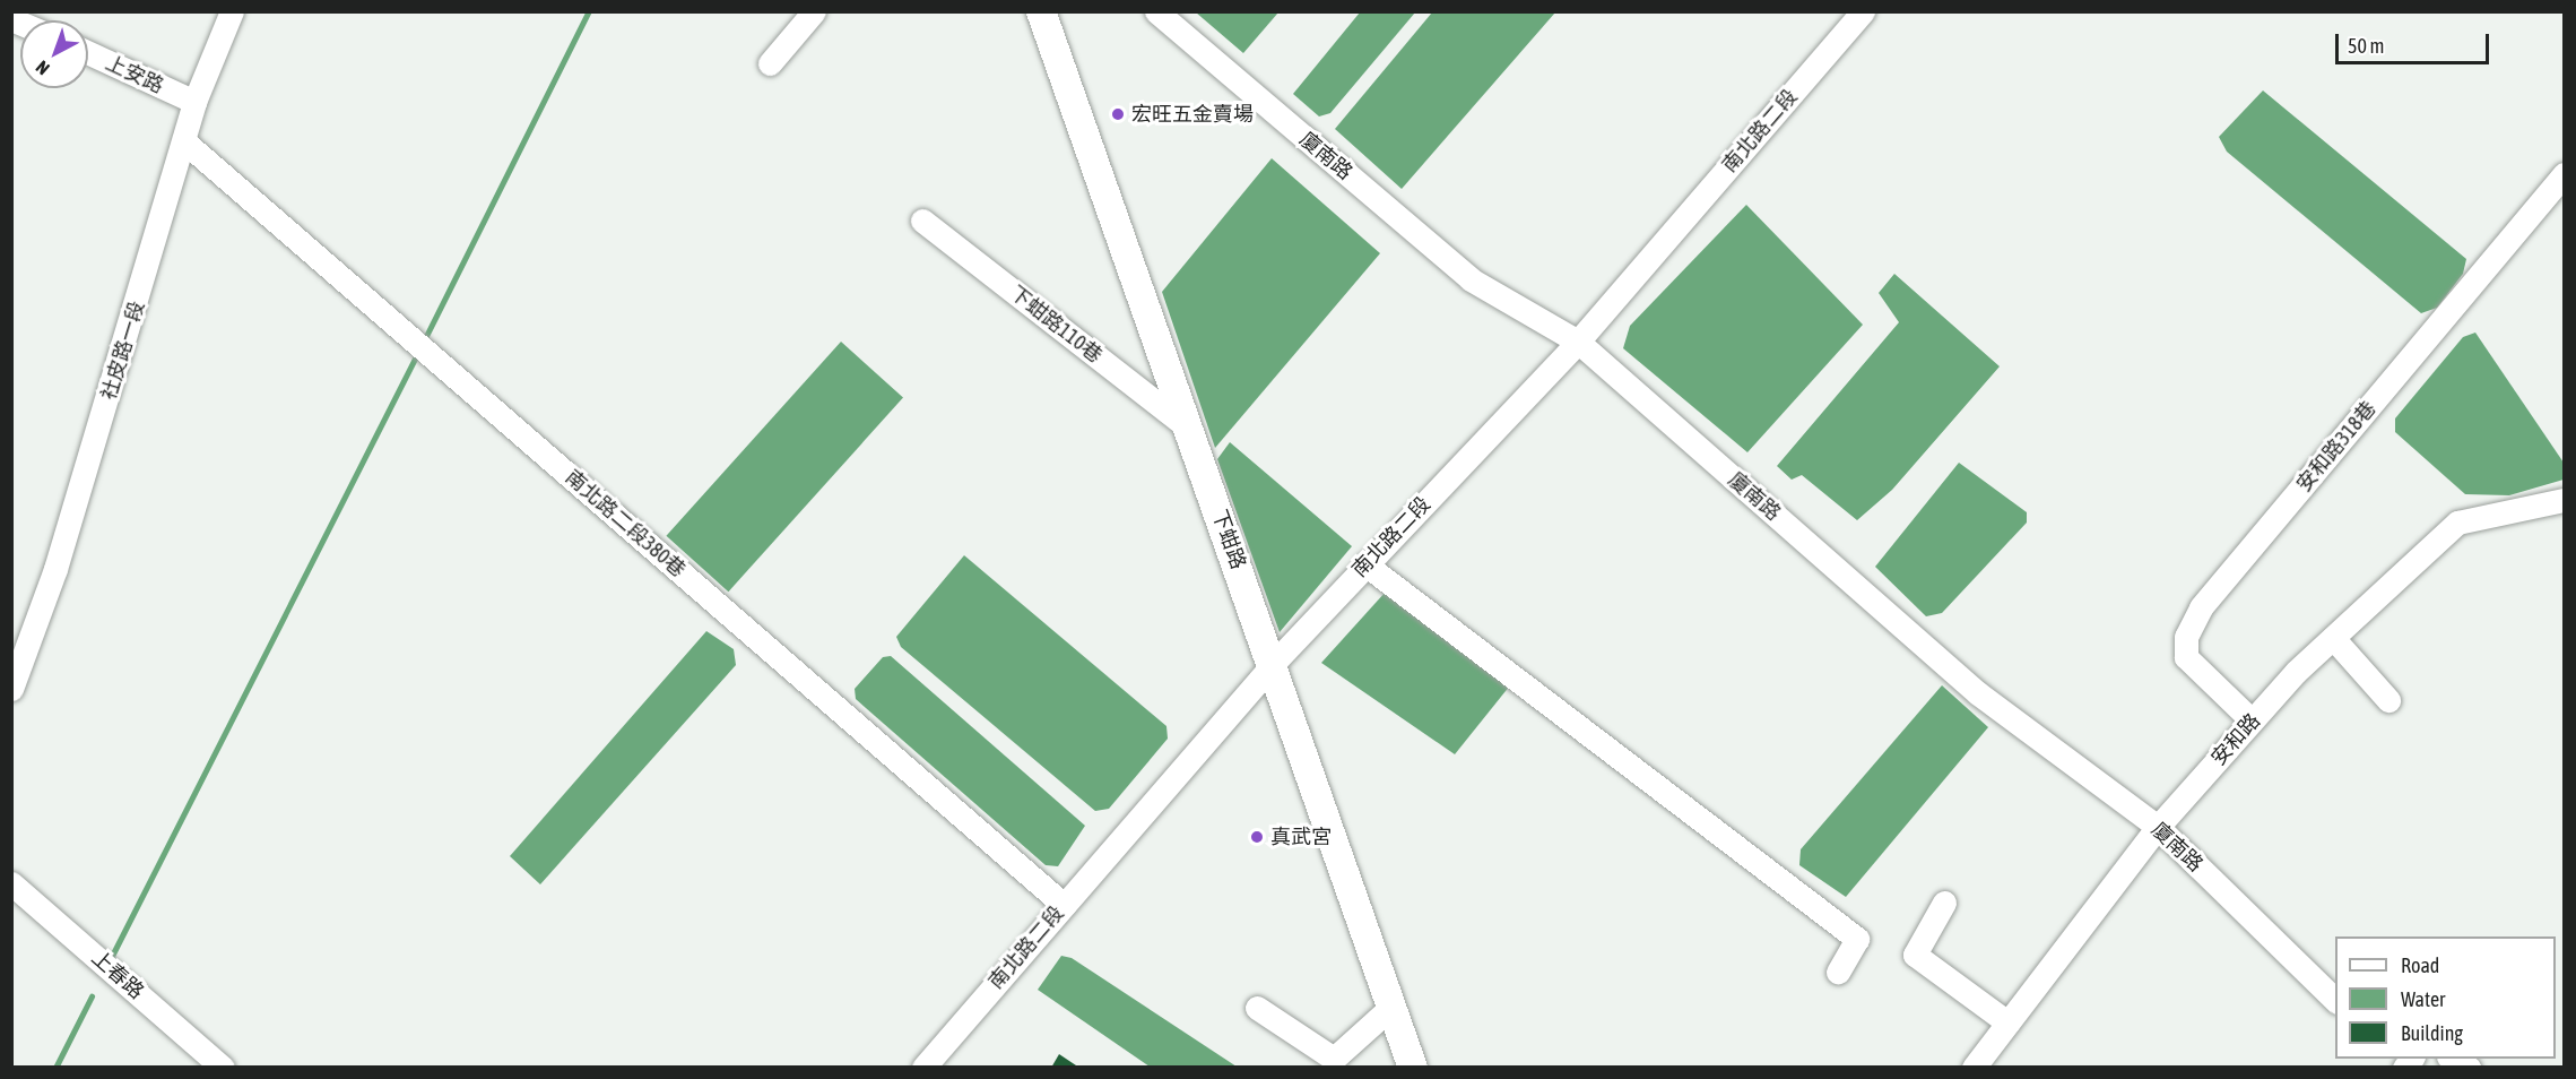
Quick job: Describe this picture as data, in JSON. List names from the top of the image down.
{
  "streets": {
    "main road": ["下蚶路"],
    "street": [
      "上安路",
      "南北路二段",
      "廈南路",
      "下蚶路110巷",
      "社皮路一段",
      "安和路318巷",
      "南北路二段380巷",
      "安和路",
      "上春路"
    ]
  },
  "crossings": [
    ["上安路", "社皮路一段"],
    ["南北路二段", "廈南路"],
    ["南北路二段", "南北路二段380巷"],
    ["南北路二段", "下蚶路"],
    ["廈南路", "安和路"],
    ["下蚶路110巷", "下蚶路"],
    ["社皮路一段", "南北路二段380巷"],
    ["安和路318巷", "安和路"]
  ],
  "places": ["宏旺五金賣場", "真武宮"],
  "legend": ["Road", "Water", "Building"],
  "scale_bar": "50 m",
  "north": "bottom left"
}
